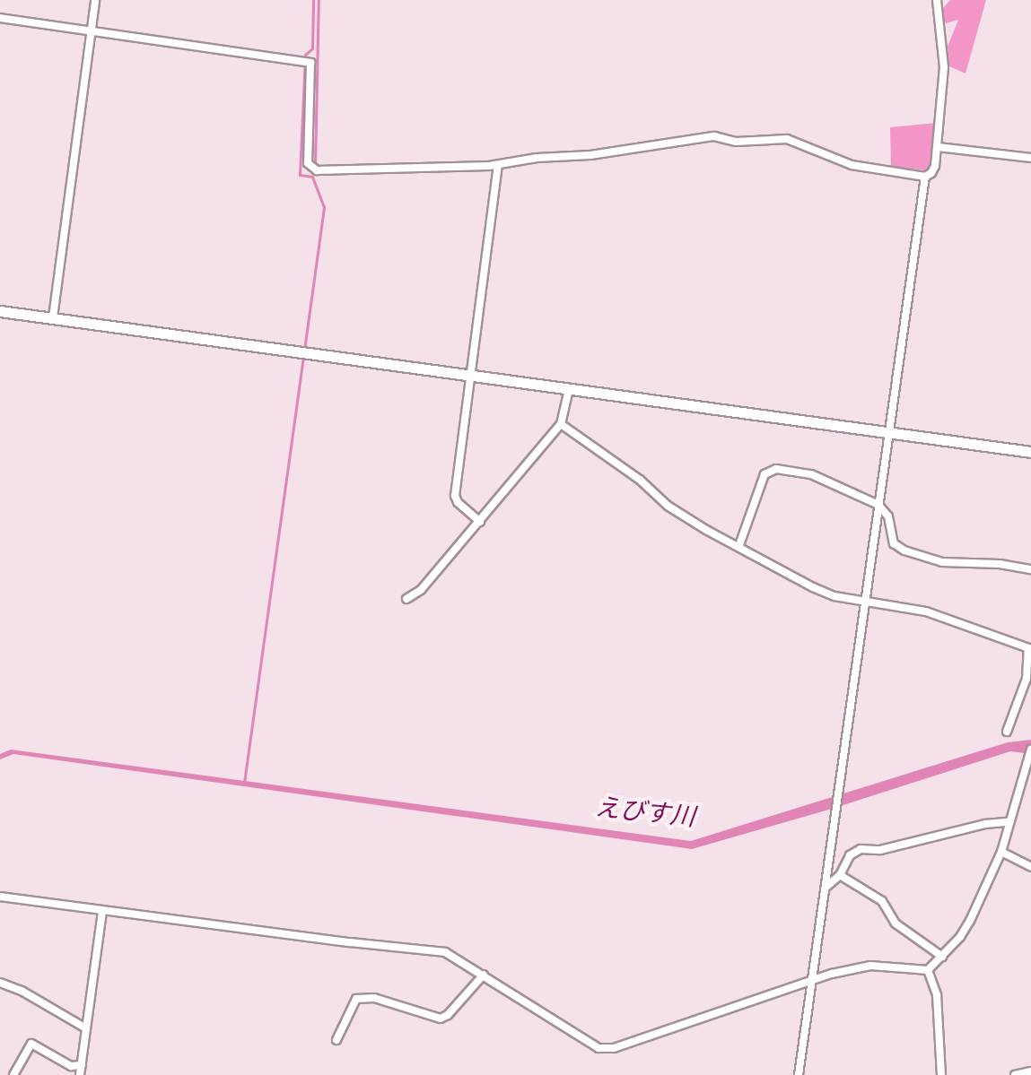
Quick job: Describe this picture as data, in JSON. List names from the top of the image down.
{
  "water": ["えびす川"]
}
